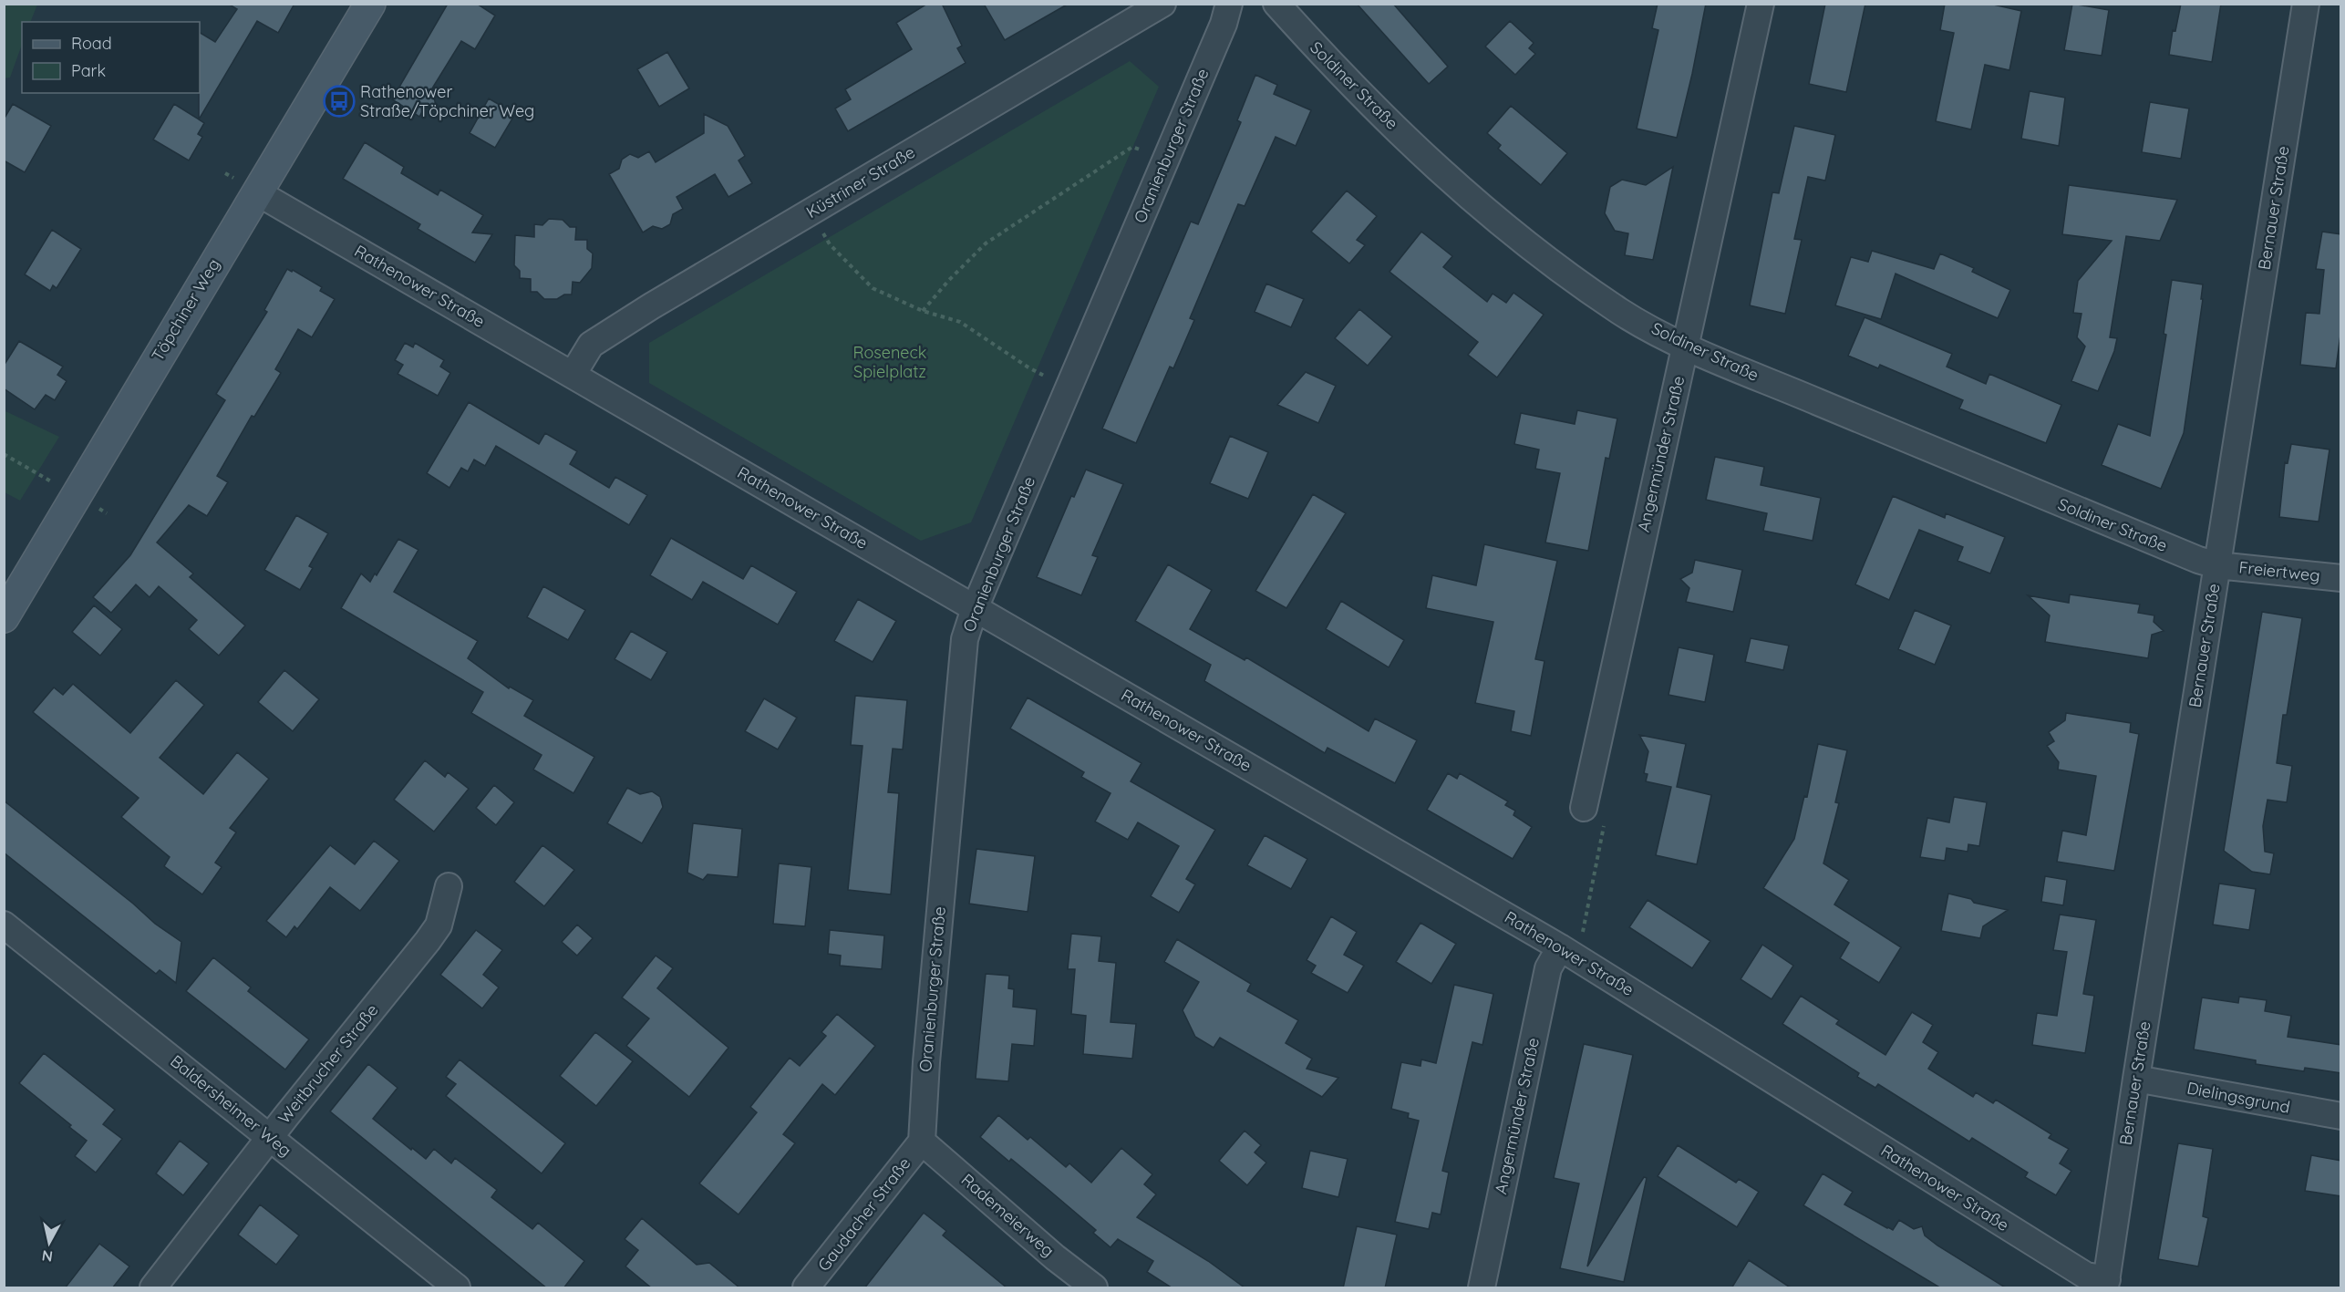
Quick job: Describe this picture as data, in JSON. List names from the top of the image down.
{
  "streets": {
    "street": [
      "Soldiner Straße",
      "Oranienburger Straße",
      "Küstriner Straße",
      "Bernauer Straße",
      "Rathenower Straße",
      "Töpchiner Weg",
      "Angermünder Straße",
      "Freiertweg",
      "Weitbrucher Straße",
      "Dielingsgrund",
      "Baldersheimer Weg",
      "Gaudacher Straße",
      "Rademeierweg"
    ]
  },
  "crossings": [
    ["Soldiner Straße", "Bernauer Straße"],
    ["Soldiner Straße", "Angermünder Straße"],
    ["Soldiner Straße", "Freiertweg"],
    ["Oranienburger Straße", "Rathenower Straße"],
    ["Oranienburger Straße", "Gaudacher Straße"],
    ["Oranienburger Straße", "Rademeierweg"],
    ["Küstriner Straße", "Rathenower Straße"],
    ["Bernauer Straße", "Rathenower Straße"],
    ["Bernauer Straße", "Freiertweg"],
    ["Bernauer Straße", "Dielingsgrund"],
    ["Rathenower Straße", "Töpchiner Weg"],
    ["Rathenower Straße", "Angermünder Straße"],
    ["Weitbrucher Straße", "Baldersheimer Weg"],
    ["Gaudacher Straße", "Rademeierweg"]
  ],
  "parks": ["Roseneck Spielplatz"],
  "places": {
    "bus stop": ["Rathenower Straße/Töpchiner Weg"]
  },
  "legend": ["Road", "Park"],
  "north": "bottom"
}
